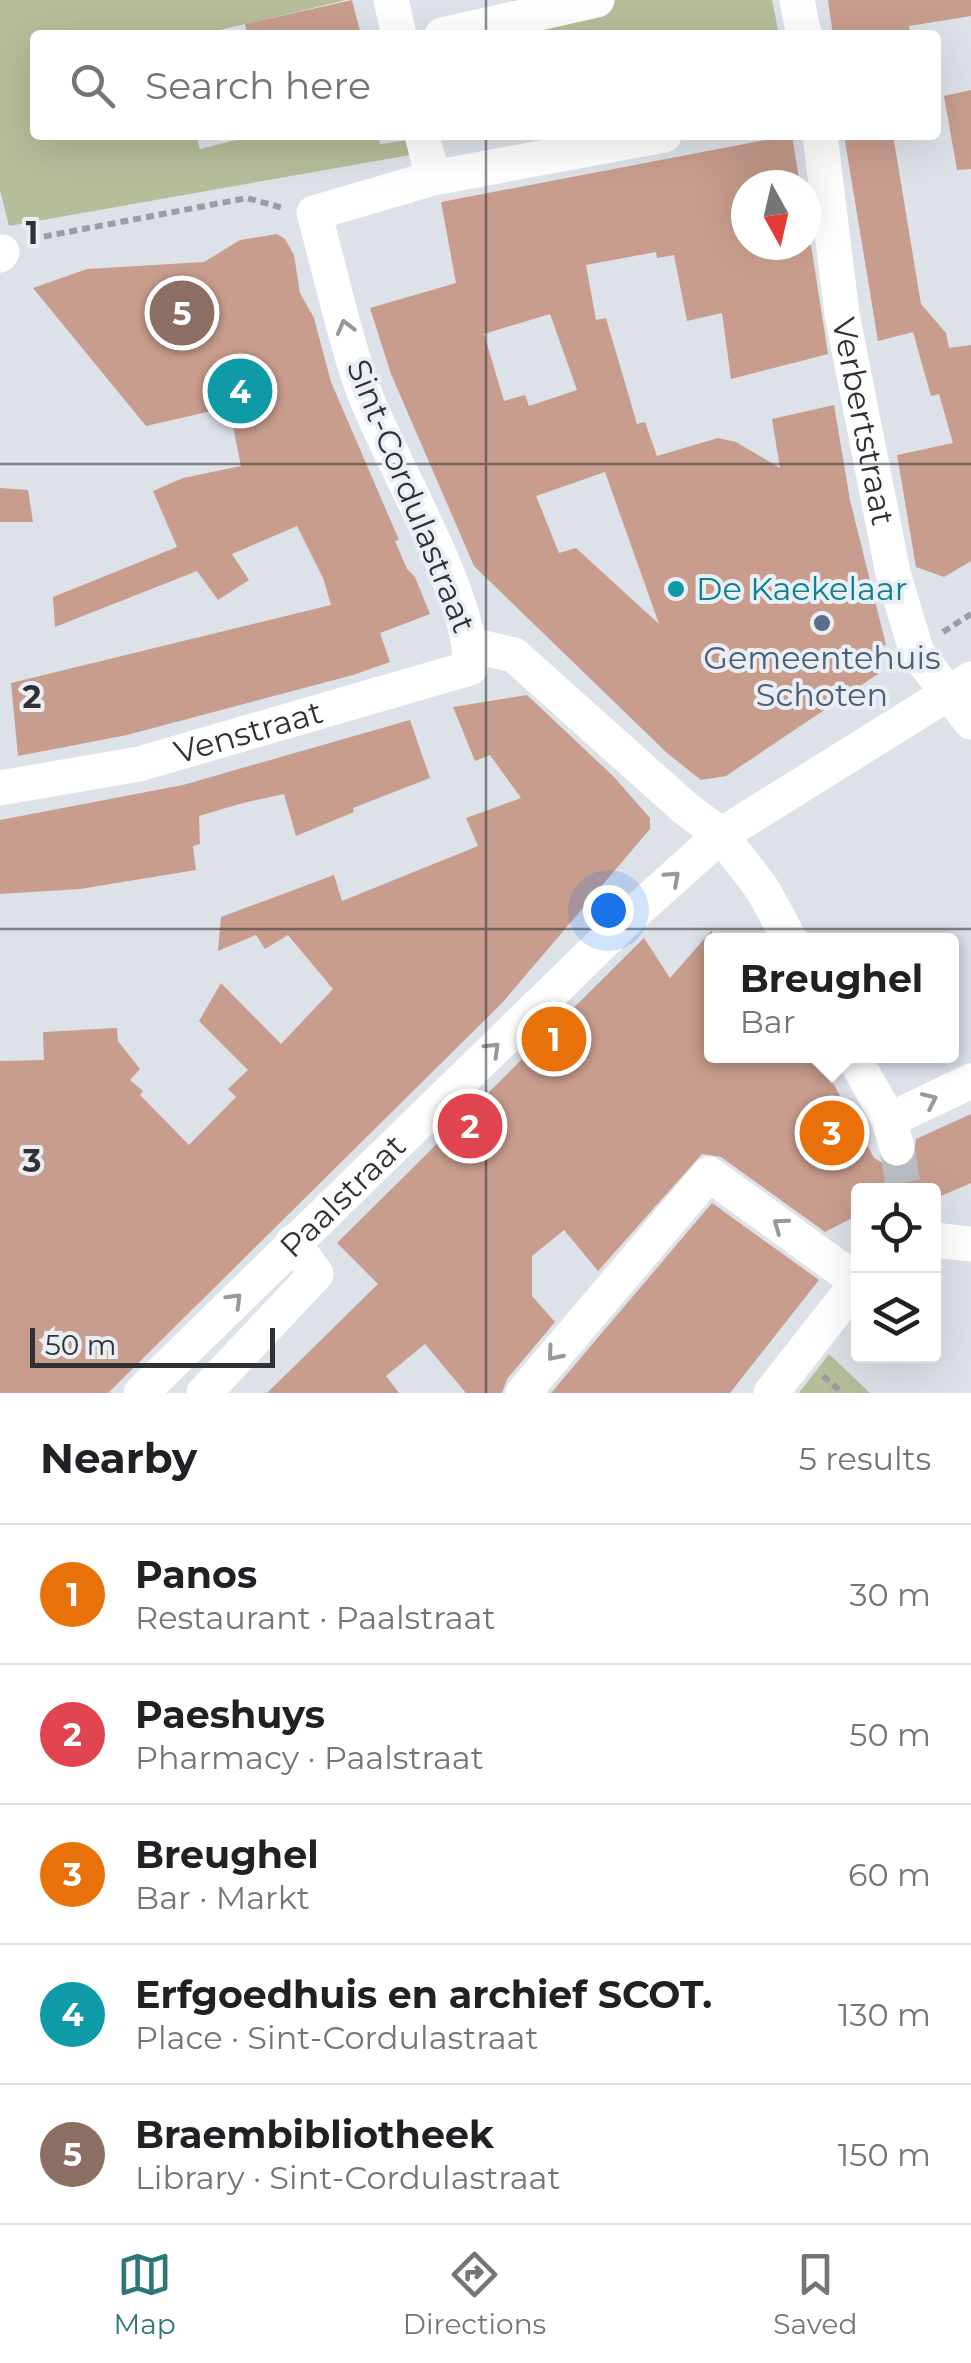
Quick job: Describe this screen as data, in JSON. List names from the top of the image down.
{
  "streets": {
    "street": [
      "Verbertstraat",
      "Sint-Cordulastraat",
      "Venstraat",
      "Paalstraat"
    ]
  },
  "crossings": [
    ["Verbertstraat", "Paalstraat"],
    ["Sint-Cordulastraat", "Venstraat"],
    ["Sint-Cordulastraat", "Paalstraat"]
  ],
  "one_way": ["Sint-Cordulastraat", "Paalstraat"],
  "places": ["De Kaekelaar", "Gemeentehuis Schoten"],
  "scale_bar": "50 m",
  "north": "bottom",
  "page": {
    "search": "Search here",
    "pins": [
      "5",
      "4",
      "1",
      "2",
      "3"
    ],
    "popup": ["Breughel", "Bar"],
    "scale": "50 m",
    "heading": ["Nearby", "5 results"],
    "list": [
      {
        "mark": "1",
        "name": "Panos",
        "note": "Restaurant · Paalstraat",
        "value": "30 m"
      },
      {
        "mark": "2",
        "name": "Paeshuys",
        "note": "Pharmacy · Paalstraat",
        "value": "50 m"
      },
      {
        "mark": "3",
        "name": "Breughel",
        "note": "Bar · Markt",
        "value": "60 m"
      },
      {
        "mark": "4",
        "name": "Erfgoedhuis en archief SCOT.",
        "note": "Place · Sint-Cordulastraat",
        "value": "130 m"
      },
      {
        "mark": "5",
        "name": "Braembibliotheek",
        "note": "Library · Sint-Cordulastraat",
        "value": "150 m"
      }
    ],
    "nav": ["Map", "Directions", "Saved"]
  },
  "grid": {
    "rows": ["1", "2", "3"]
  }
}
